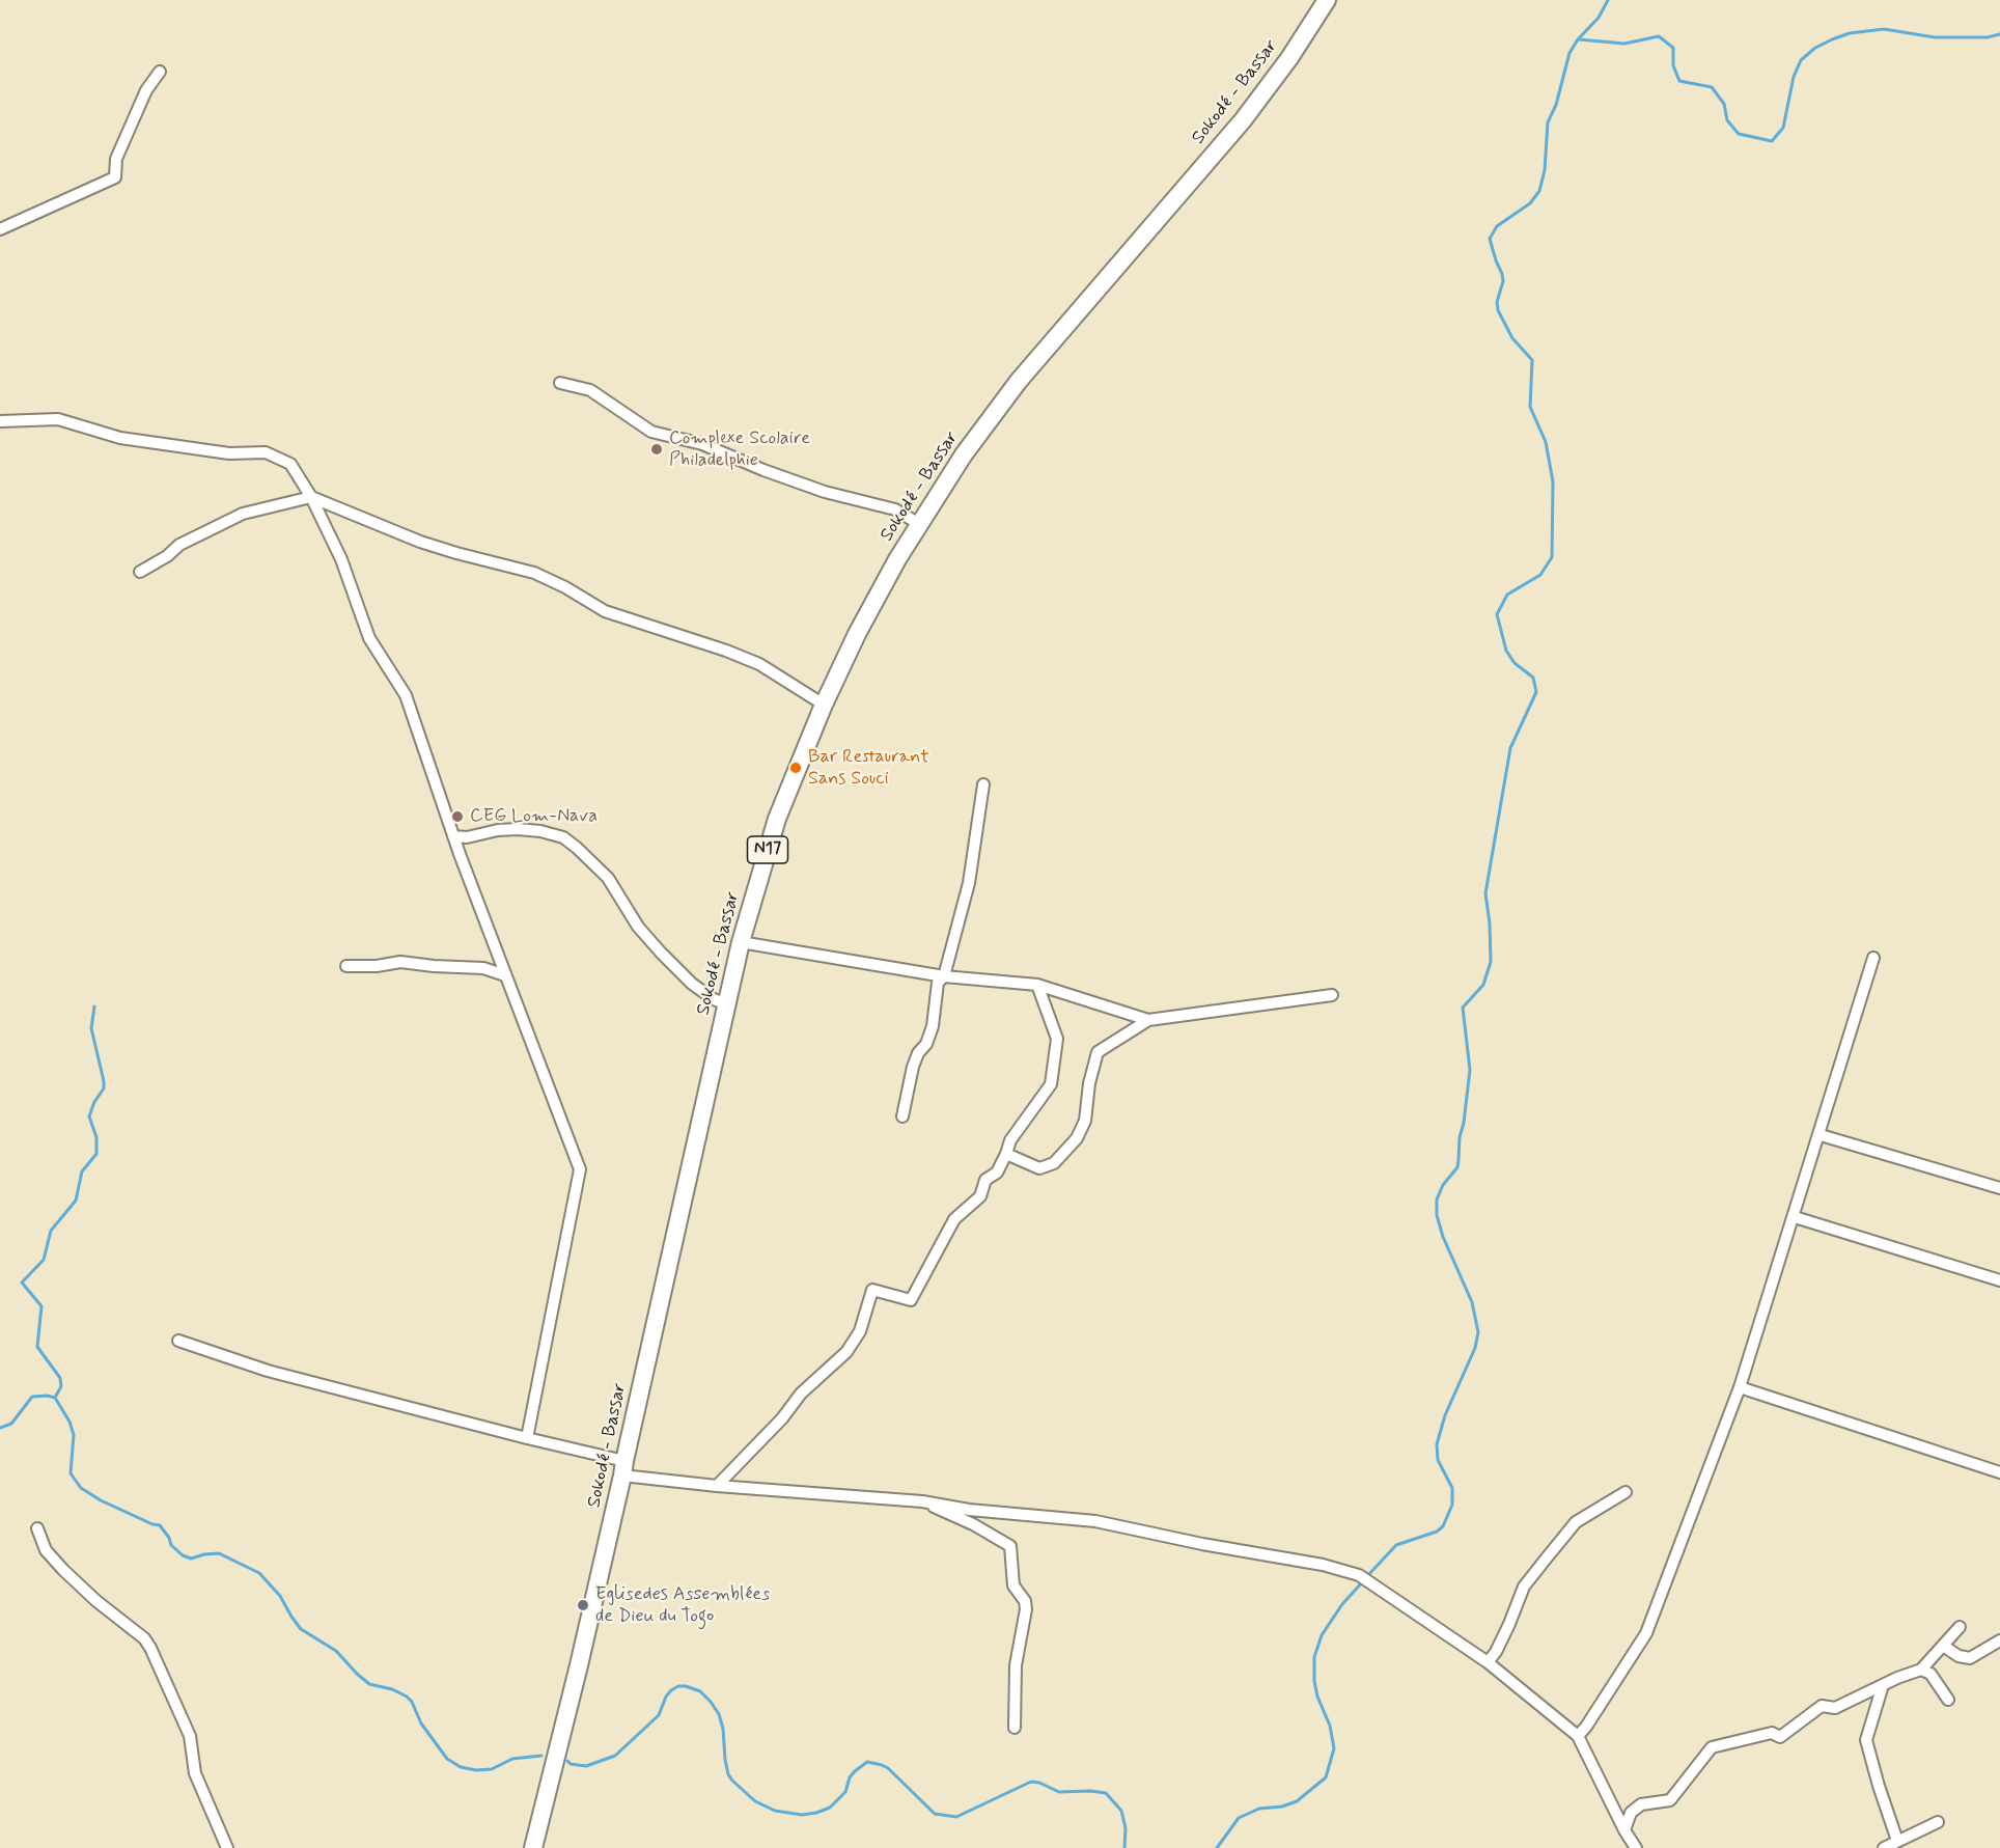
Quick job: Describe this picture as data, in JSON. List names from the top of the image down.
{
  "streets": {
    "main road": ["Sokodé - Bassar", "N17"]
  },
  "places": [
    "Complexe Scolaire Philadelphie",
    "Bar Restaurant Sans Souci",
    "CEG Lom-Nava",
    "Eglisedes Assemblées de Dieu du Togo"
  ]
}
